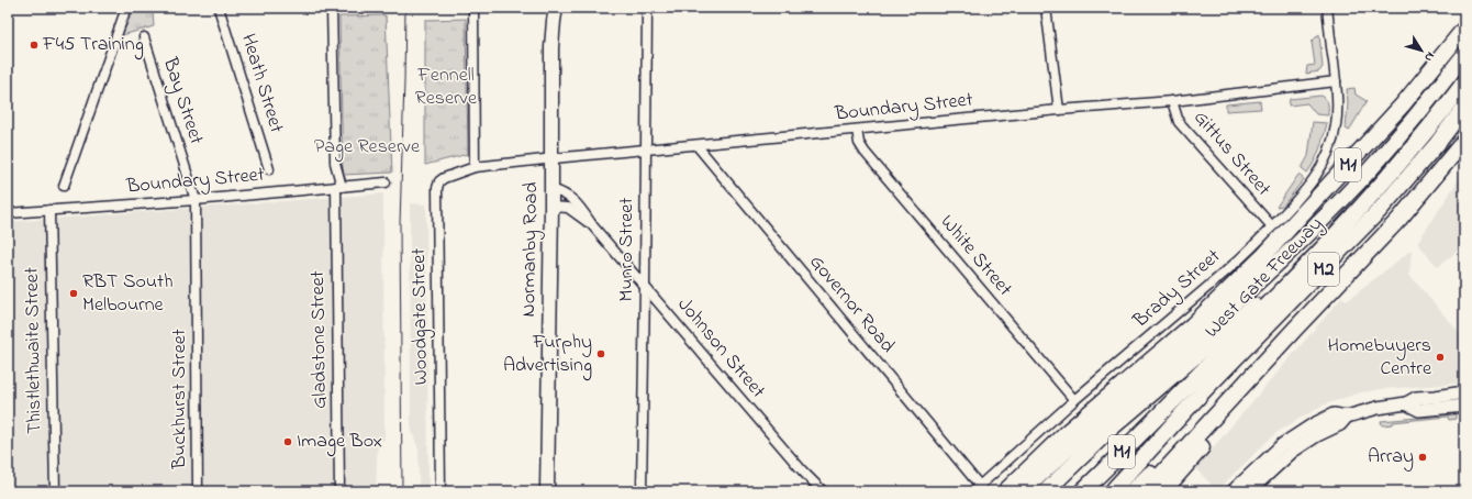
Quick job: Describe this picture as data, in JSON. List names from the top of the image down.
{
  "streets": {
    "highway": ["M1", "M2", "West Gate Freeway"],
    "main road": ["Normanby Road"],
    "street": [
      "Heath Street",
      "Bay Street",
      "Boundary Street",
      "Gittus Street",
      "Munro Street",
      "White Street",
      "Brady Street",
      "Governor Road",
      "Woodgate Street",
      "Gladstone Street",
      "Johnson Street",
      "Thistlethwaite Street",
      "Buckhurst Street"
    ]
  },
  "crossings": [
    ["Bay Street", "Boundary Street"],
    ["Bay Street", "Buckhurst Street"],
    ["Boundary Street", "Gittus Street"],
    ["Boundary Street", "Normanby Road"],
    ["Boundary Street", "Munro Street"],
    ["Boundary Street", "White Street"],
    ["Boundary Street", "Brady Street"],
    ["Boundary Street", "Governor Road"],
    ["Boundary Street", "Woodgate Street"],
    ["Boundary Street", "Gladstone Street"],
    ["Boundary Street", "Thistlethwaite Street"],
    ["Boundary Street", "Buckhurst Street"],
    ["Gittus Street", "Brady Street"],
    ["M1", "M2"],
    ["Normanby Road", "Johnson Street"],
    ["Munro Street", "Johnson Street"],
    ["White Street", "Brady Street"],
    ["Brady Street", "Governor Road"]
  ],
  "parks": ["Fennell Reserve", "Page Reserve"],
  "places": [
    "F45 Training",
    "RBT South Melbourne",
    "Furphy Advertising",
    "Homebuyers Centre",
    "Image Box",
    "Array"
  ],
  "north": "bottom right"
}
